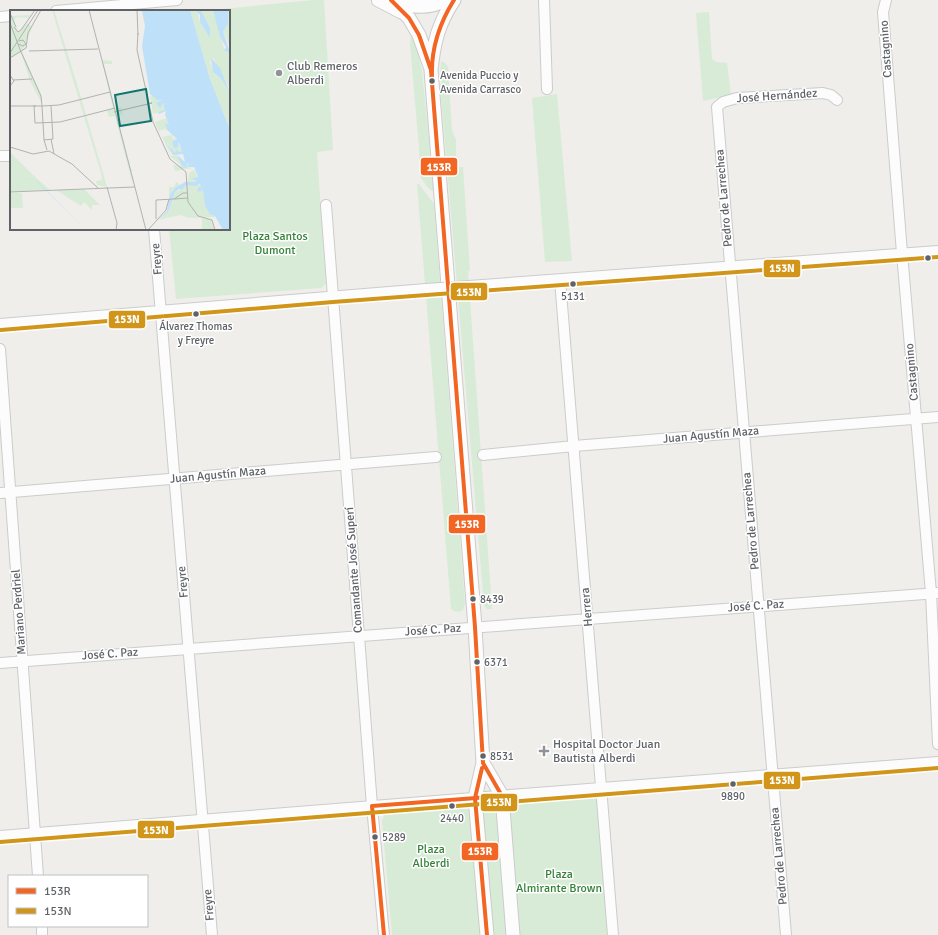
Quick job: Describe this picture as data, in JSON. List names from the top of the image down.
{
  "streets": {
    "street": [
      "Castagnino",
      "José Hernández",
      "Pedro de Larrechea",
      "Freyre",
      "Juan Agustín Maza",
      "Comandante José Superí",
      "José C. Paz",
      "Herrera",
      "Mariano Perdriel"
    ]
  },
  "crossings": [
    ["Castagnino", "Juan Agustín Maza"],
    ["Castagnino", "José C. Paz"],
    ["José Hernández", "Pedro de Larrechea"],
    ["Pedro de Larrechea", "Juan Agustín Maza"],
    ["Pedro de Larrechea", "José C. Paz"],
    ["Freyre", "Juan Agustín Maza"],
    ["Freyre", "José C. Paz"],
    ["Juan Agustín Maza", "Comandante José Superí"],
    ["Juan Agustín Maza", "Herrera"],
    ["Juan Agustín Maza", "Mariano Perdriel"],
    ["Comandante José Superí", "José C. Paz"],
    ["José C. Paz", "Herrera"],
    ["José C. Paz", "Mariano Perdriel"]
  ],
  "parks": ["Plaza Santos Dumont", "Plaza Alberdi", "Plaza Almirante Brown"],
  "places": {
    "other": [
      "Club Remeros Alberdi",
      "Avenida Puccio y Avenida Carrasco",
      "5131",
      "Álvarez Thomas y Freyre",
      "8439",
      "6371",
      "8531",
      "9890",
      "2440",
      "5289"
    ],
    "health": ["Hospital Doctor Juan Bautista Alberdi"]
  },
  "lines": ["transit line 153R", "transit line 153N"],
  "legend": ["153R", "153N"]
}
